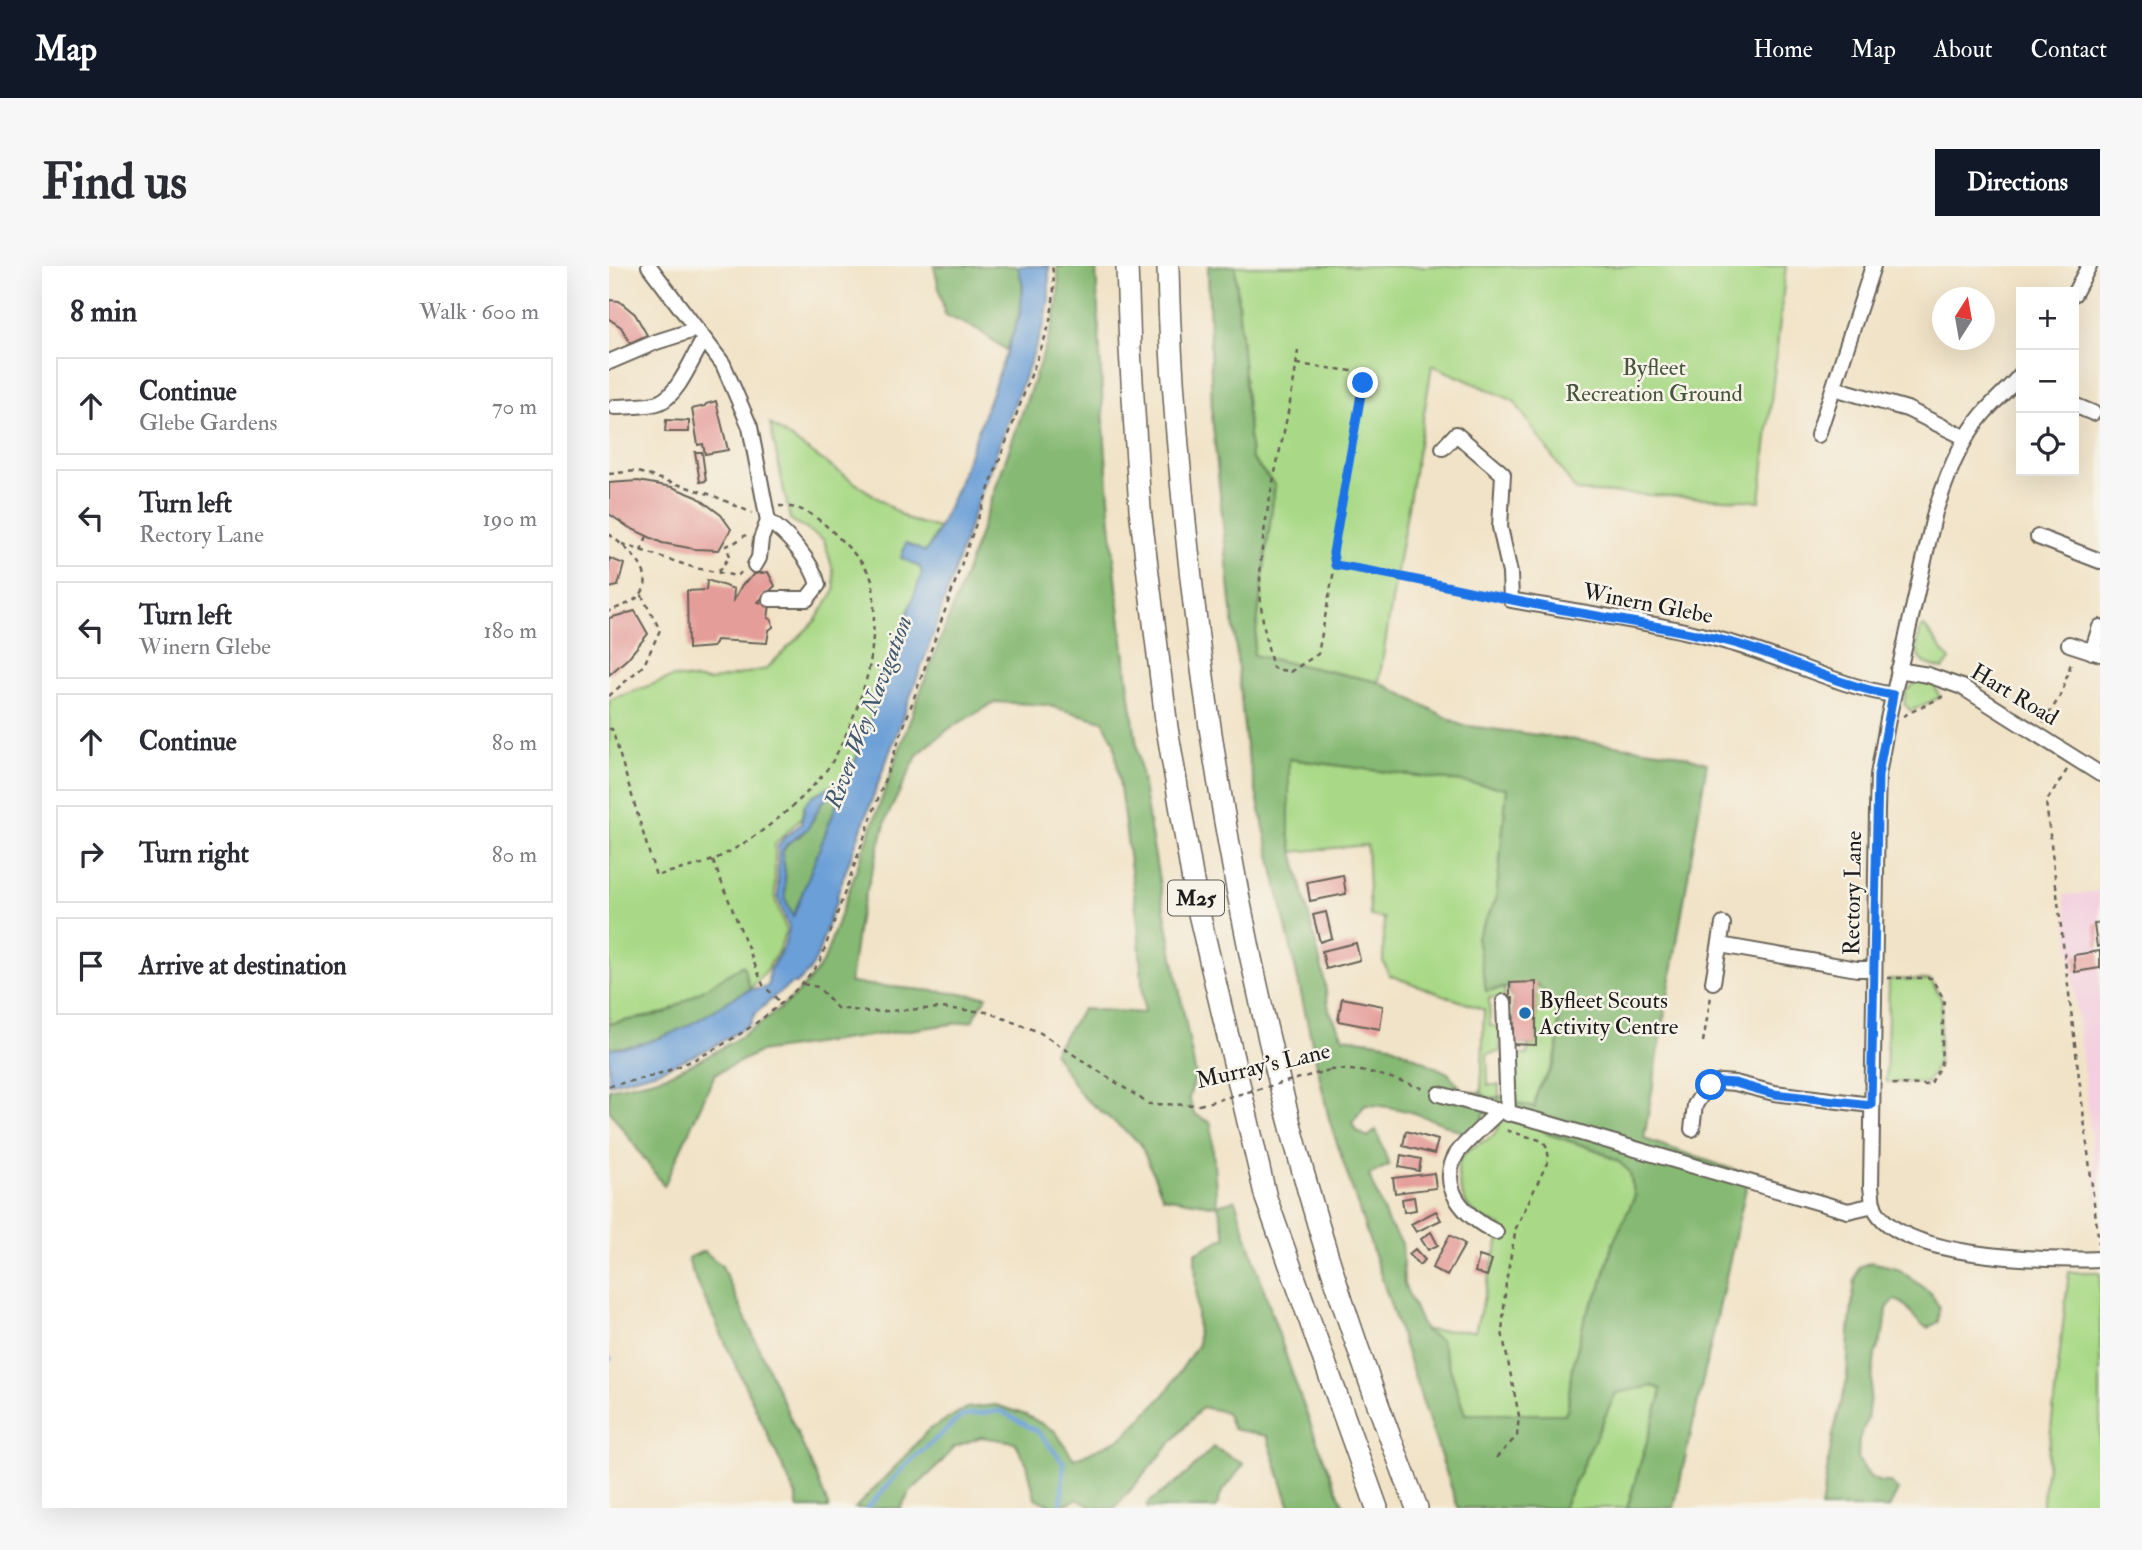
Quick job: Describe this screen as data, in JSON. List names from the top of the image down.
{
  "streets": {
    "highway": ["M25"],
    "street": ["Winern Glebe", "Hart Road", "Rectory Lane"],
    "path": ["Murray's Lane"]
  },
  "crossings": [
    ["Winern Glebe", "Rectory Lane"],
    ["Hart Road", "Rectory Lane"]
  ],
  "water": ["River Wey Navigation"],
  "parks": ["Byfleet Recreation Ground"],
  "places": ["Byfleet Scouts Activity Centre"],
  "north": "top",
  "page": {
    "header": "Map",
    "nav": [
      "Home",
      "Map",
      "About",
      "Contact"
    ],
    "buttons": "Directions",
    "title": "Find us",
    "heading": ["8 min", "Walk · 600 m"],
    "map_buttons": ["+", "−"],
    "list": [
      ["Continue", "Glebe Gardens", "70 m"],
      ["Turn left", "Rectory Lane", "190 m"],
      ["Turn left", "Winern Glebe", "180 m"],
      ["Continue", "80 m"],
      ["Turn right", "80 m"],
      "Arrive at destination"
    ]
  }
}
